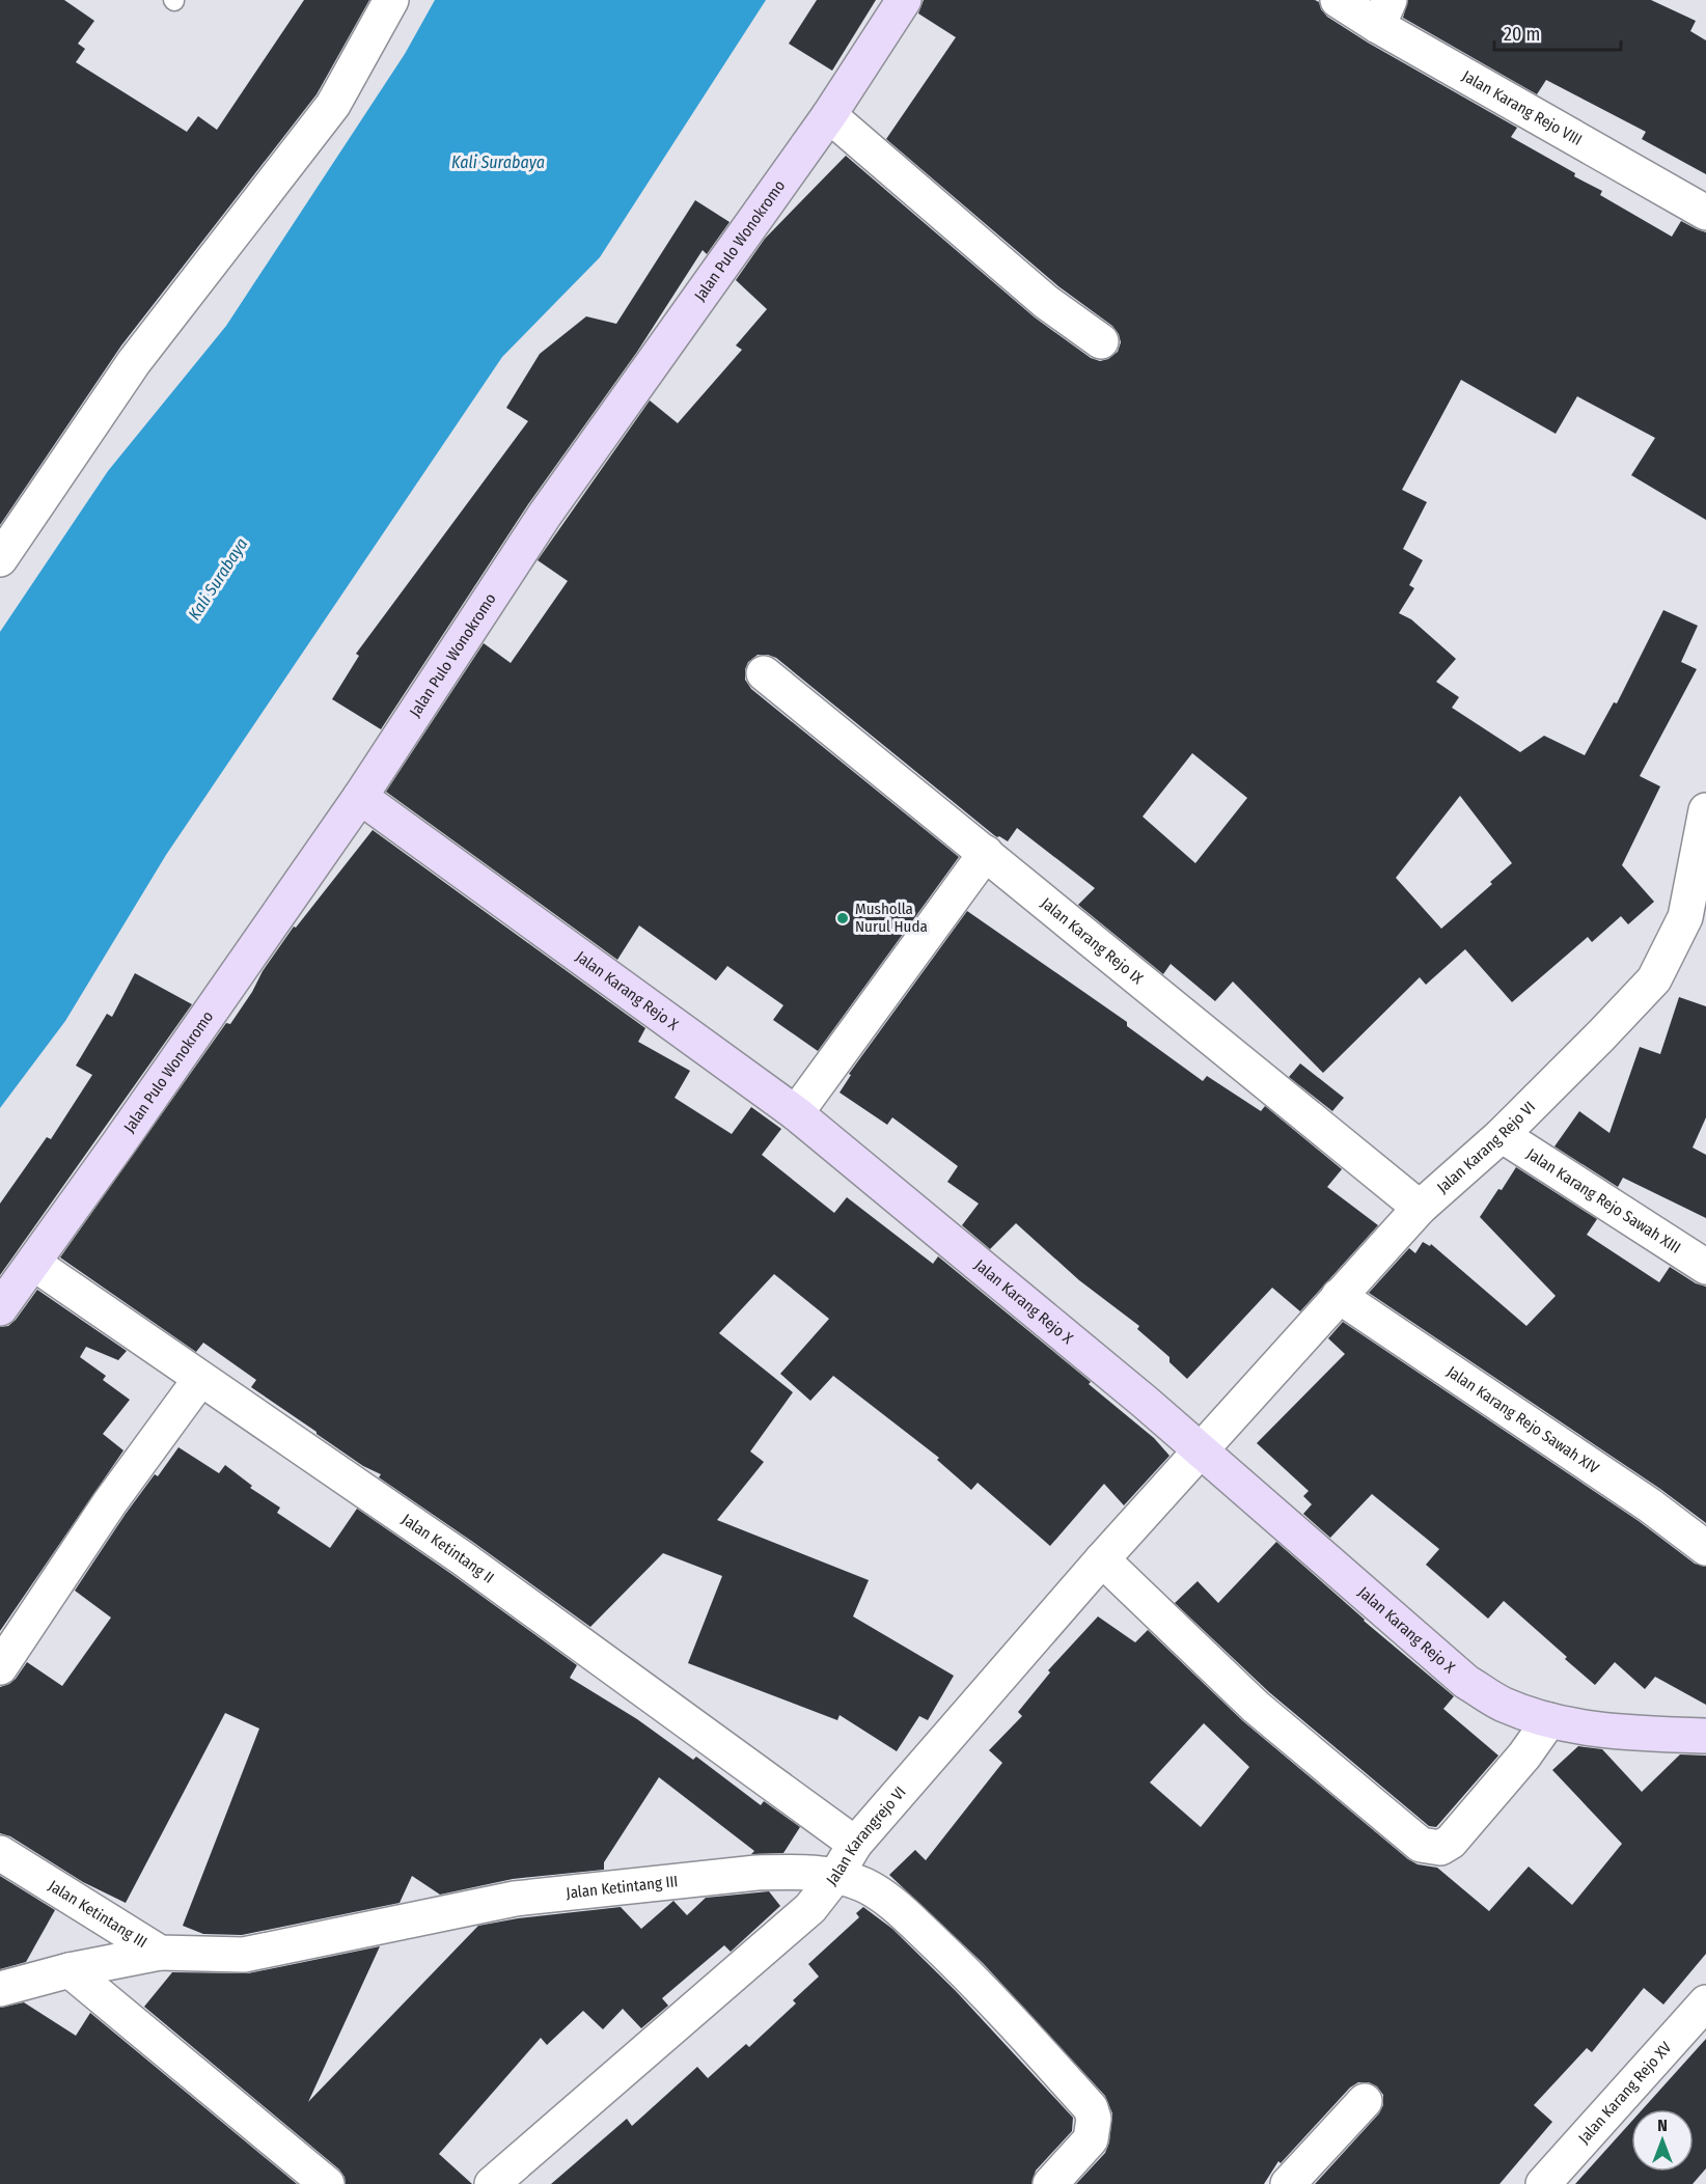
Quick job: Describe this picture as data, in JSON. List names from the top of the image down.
{
  "streets": {
    "street": [
      "Jalan Karang Rejo VIII",
      "Jalan Pulo Wonokromo",
      "Jalan Karang Rejo IX",
      "Jalan Karang Rejo X",
      "Jalan Karang Rejo VI",
      "Jalan Karang Rejo Sawah XIII",
      "Jalan Karang Rejo Sawah XIV",
      "Jalan Ketintang II",
      "Jalan Karangrejo VI",
      "Jalan Ketintang III",
      "Jalan Karang Rejo XV"
    ]
  },
  "crossings": [
    ["Jalan Pulo Wonokromo", "Jalan Karang Rejo X"],
    ["Jalan Pulo Wonokromo", "Jalan Ketintang II"],
    ["Jalan Karang Rejo IX", "Jalan Karang Rejo VI"],
    ["Jalan Karang Rejo X", "Jalan Karang Rejo VI"],
    ["Jalan Karang Rejo X", "Jalan Karangrejo VI"],
    ["Jalan Karang Rejo VI", "Jalan Karang Rejo Sawah XIII"],
    ["Jalan Karang Rejo VI", "Jalan Karang Rejo Sawah XIV"],
    ["Jalan Karang Rejo VI", "Jalan Karangrejo VI"],
    ["Jalan Ketintang II", "Jalan Karangrejo VI"],
    ["Jalan Karangrejo VI", "Jalan Ketintang III"]
  ],
  "water": ["Kali Surabaya"],
  "places": ["Musholla Nurul Huda"],
  "scale_bar": "20 m",
  "north": "top"
}
